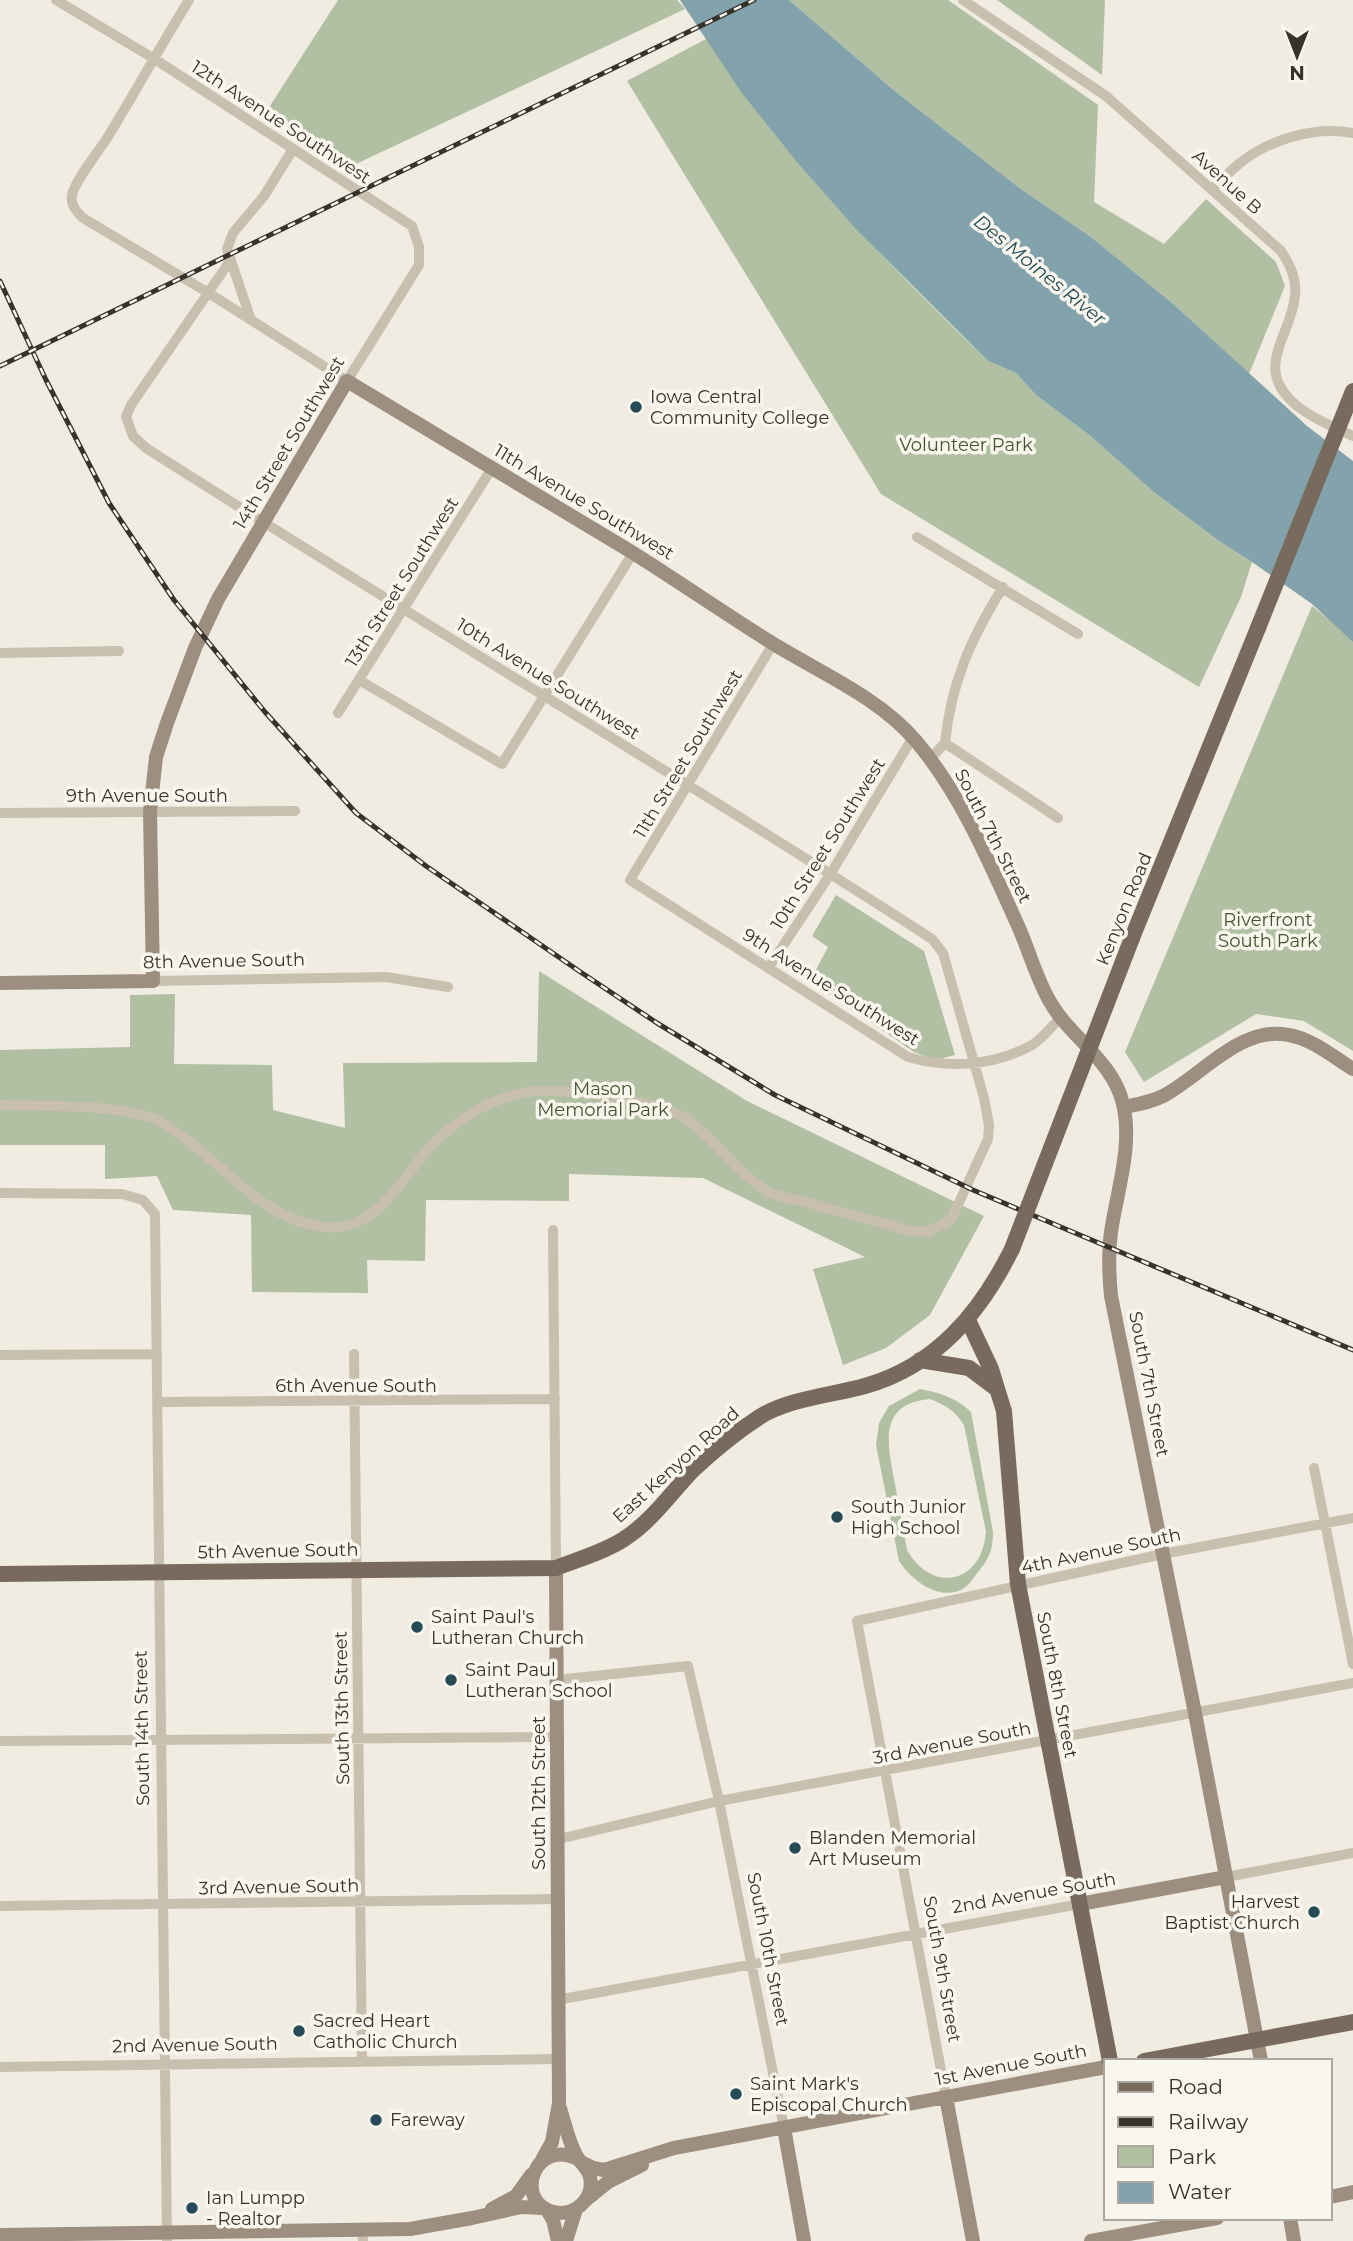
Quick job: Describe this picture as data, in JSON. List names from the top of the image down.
{
  "streets": {
    "main road": [
      "Kenyon Road",
      "East Kenyon Road",
      "5th Avenue South",
      "South 8th Street"
    ],
    "street": [
      "12th Avenue Southwest",
      "Avenue B",
      "14th Street Southwest",
      "11th Avenue Southwest",
      "13th Street Southwest",
      "10th Avenue Southwest",
      "11th Street Southwest",
      "9th Avenue South",
      "South 7th Street",
      "10th Street Southwest",
      "8th Avenue South",
      "9th Avenue Southwest",
      "6th Avenue South",
      "4th Avenue South",
      "South 13th Street",
      "South 14th Street",
      "3rd Avenue South",
      "South 12th Street",
      "2nd Avenue South",
      "South 10th Street",
      "South 9th Street",
      "1st Avenue South"
    ]
  },
  "crossings": [
    ["12th Avenue Southwest", "14th Street Southwest"],
    ["12th Avenue Southwest", "11th Avenue Southwest"],
    ["14th Street Southwest", "11th Avenue Southwest"],
    ["14th Street Southwest", "10th Avenue Southwest"],
    ["14th Street Southwest", "9th Avenue South"],
    ["11th Avenue Southwest", "13th Street Southwest"],
    ["11th Avenue Southwest", "10th Avenue Southwest"],
    ["11th Avenue Southwest", "11th Street Southwest"],
    ["11th Avenue Southwest", "South 7th Street"],
    ["11th Avenue Southwest", "10th Street Southwest"],
    ["13th Street Southwest", "10th Avenue Southwest"],
    ["10th Avenue Southwest", "11th Street Southwest"],
    ["10th Avenue Southwest", "10th Street Southwest"],
    ["10th Avenue Southwest", "9th Avenue Southwest"],
    ["11th Street Southwest", "9th Avenue Southwest"],
    ["South 7th Street", "9th Avenue Southwest"],
    ["South 7th Street", "4th Avenue South"],
    ["South 7th Street", "3rd Avenue South"],
    ["South 7th Street", "2nd Avenue South"],
    ["10th Street Southwest", "9th Avenue Southwest"],
    ["Kenyon Road", "East Kenyon Road"],
    ["Kenyon Road", "South 8th Street"],
    ["6th Avenue South", "South 13th Street"],
    ["6th Avenue South", "South 14th Street"],
    ["6th Avenue South", "South 12th Street"],
    ["East Kenyon Road", "5th Avenue South"],
    ["East Kenyon Road", "South 12th Street"],
    ["5th Avenue South", "South 13th Street"],
    ["5th Avenue South", "South 14th Street"],
    ["5th Avenue South", "South 12th Street"],
    ["4th Avenue South", "South 8th Street"],
    ["4th Avenue South", "South 9th Street"],
    ["South 8th Street", "3rd Avenue South"],
    ["South 8th Street", "2nd Avenue South"],
    ["South 13th Street", "3rd Avenue South"],
    ["South 13th Street", "2nd Avenue South"],
    ["South 14th Street", "3rd Avenue South"],
    ["South 14th Street", "2nd Avenue South"],
    ["3rd Avenue South", "South 12th Street"],
    ["3rd Avenue South", "South 10th Street"],
    ["3rd Avenue South", "South 9th Street"],
    ["South 12th Street", "2nd Avenue South"],
    ["South 12th Street", "South 10th Street"],
    ["South 12th Street", "1st Avenue South"],
    ["2nd Avenue South", "South 10th Street"],
    ["2nd Avenue South", "South 9th Street"],
    ["South 10th Street", "1st Avenue South"],
    ["South 9th Street", "1st Avenue South"]
  ],
  "water": ["Des Moines River"],
  "parks": ["Volunteer Park", "Riverfront South Park", "Mason Memorial Park"],
  "places": [
    "Iowa Central Community College",
    "South Junior High School",
    "Saint Paul's Lutheran Church",
    "Saint Paul Lutheran School",
    "Blanden Memorial Art Museum",
    "Harvest Baptist Church",
    "Sacred Heart Catholic Church",
    "Saint Mark's Episcopal Church",
    "Fareway",
    "Ian Lumpp - Realtor"
  ],
  "legend": [
    "Road",
    "Railway",
    "Park",
    "Water"
  ],
  "north": "bottom"
}
